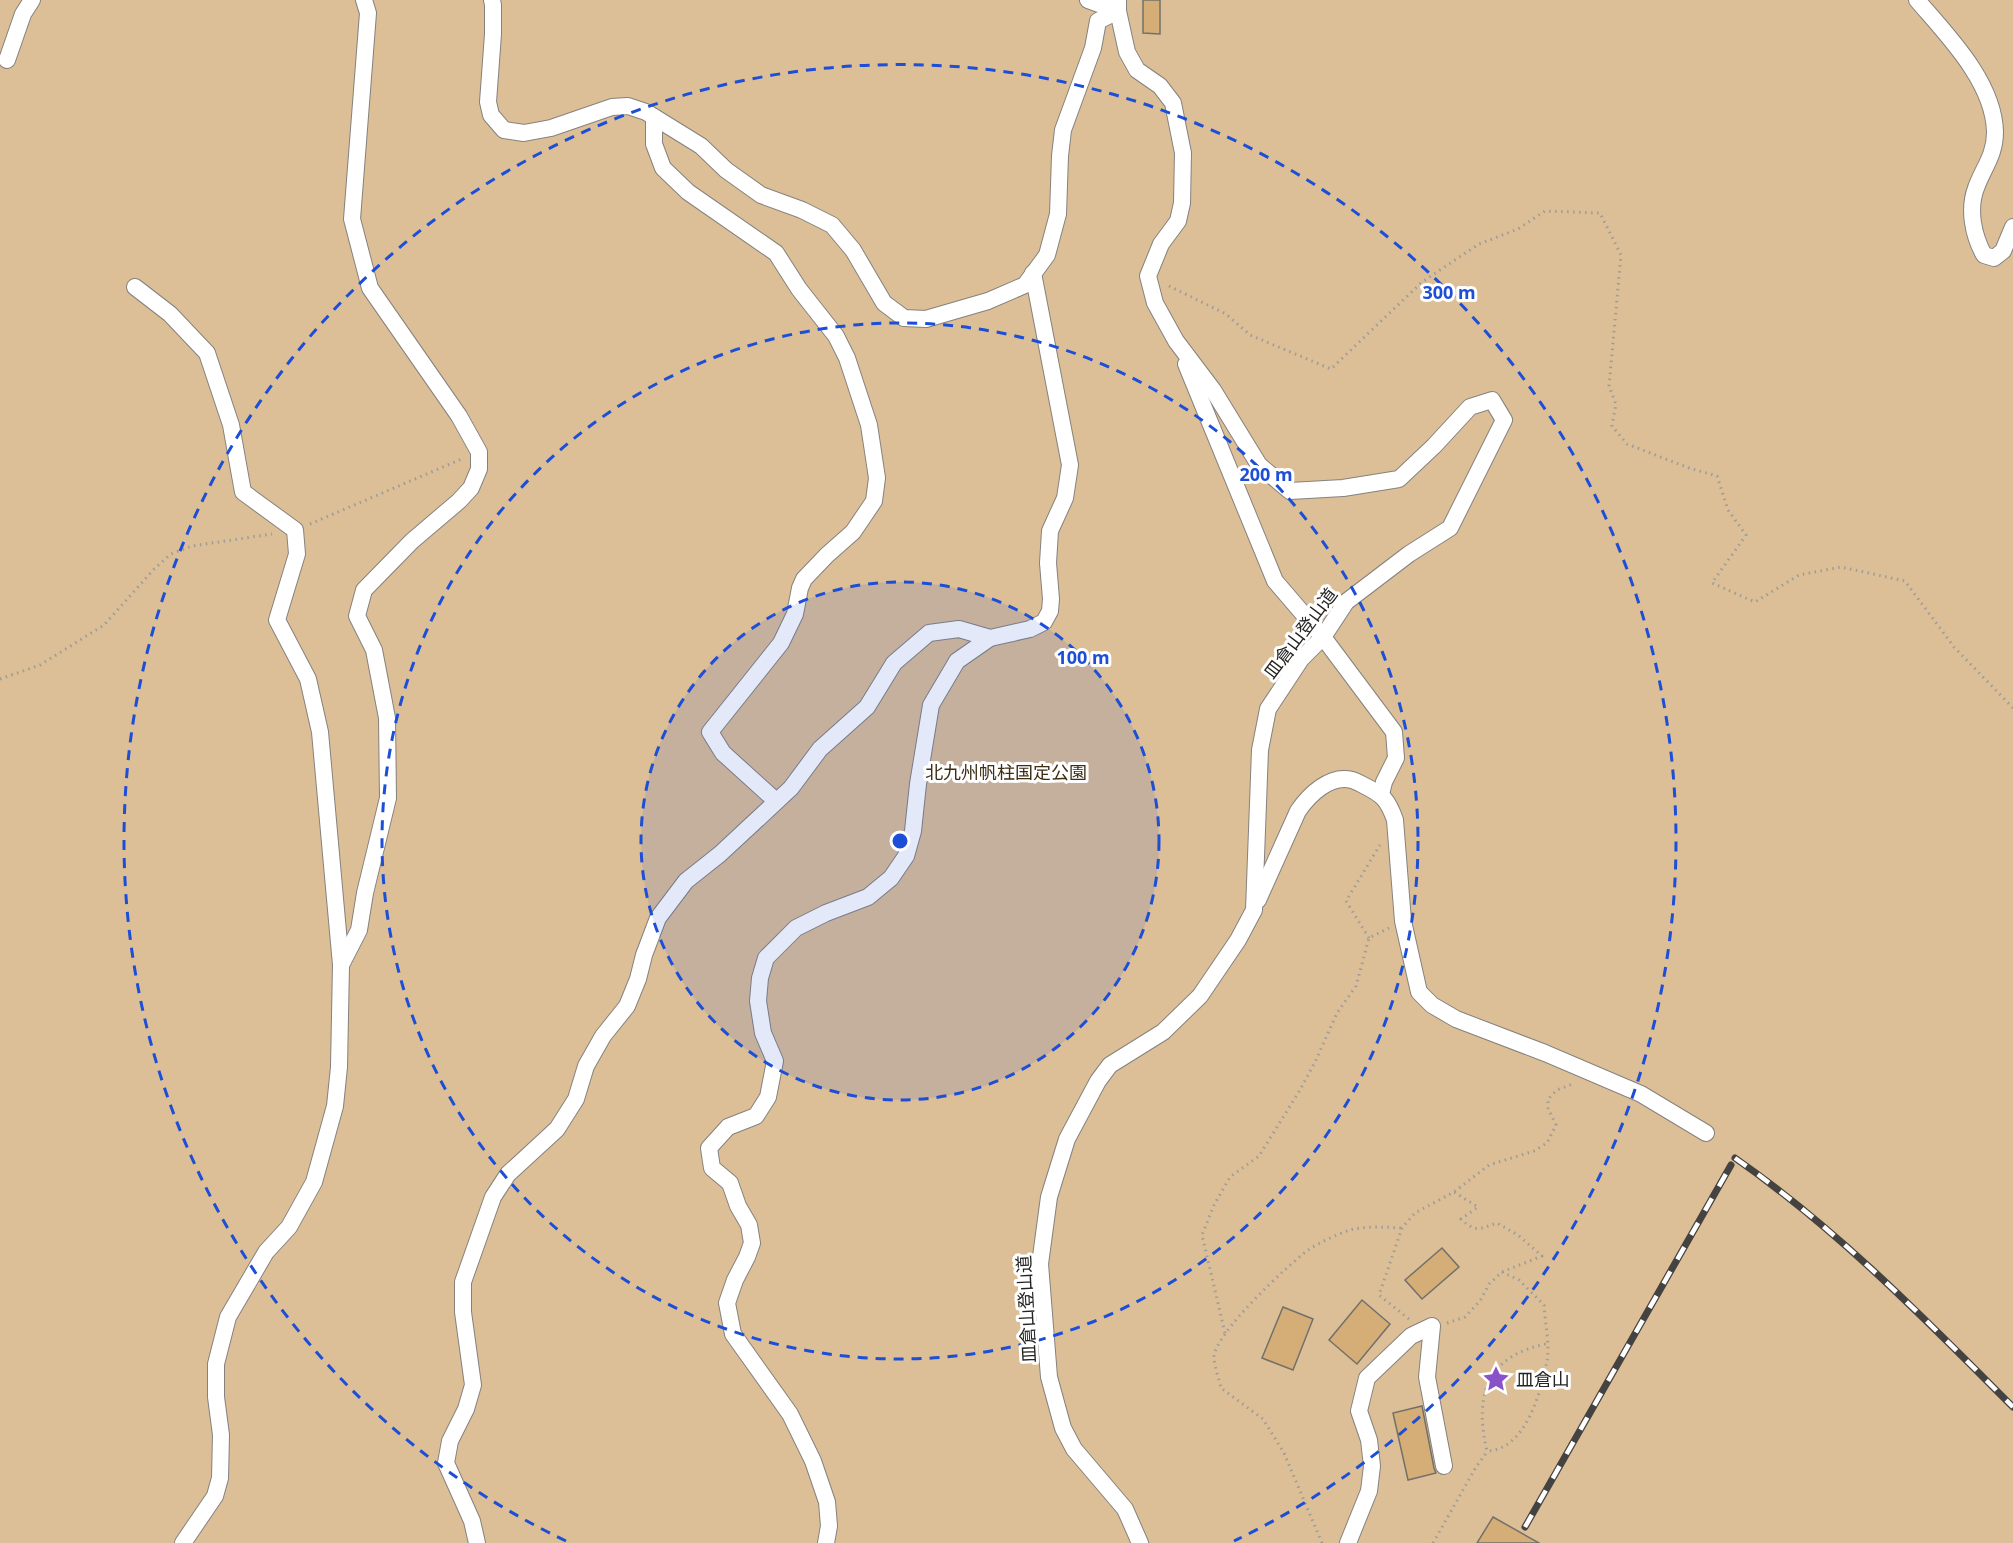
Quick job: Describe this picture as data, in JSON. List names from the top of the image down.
{
  "streets": {
    "street": ["皿倉山登山道"]
  },
  "parks": ["北九州帆柱国定公園"],
  "places": {
    "place": ["皿倉山"]
  },
  "rings": ["300 m", "200 m", "100 m"]
}
